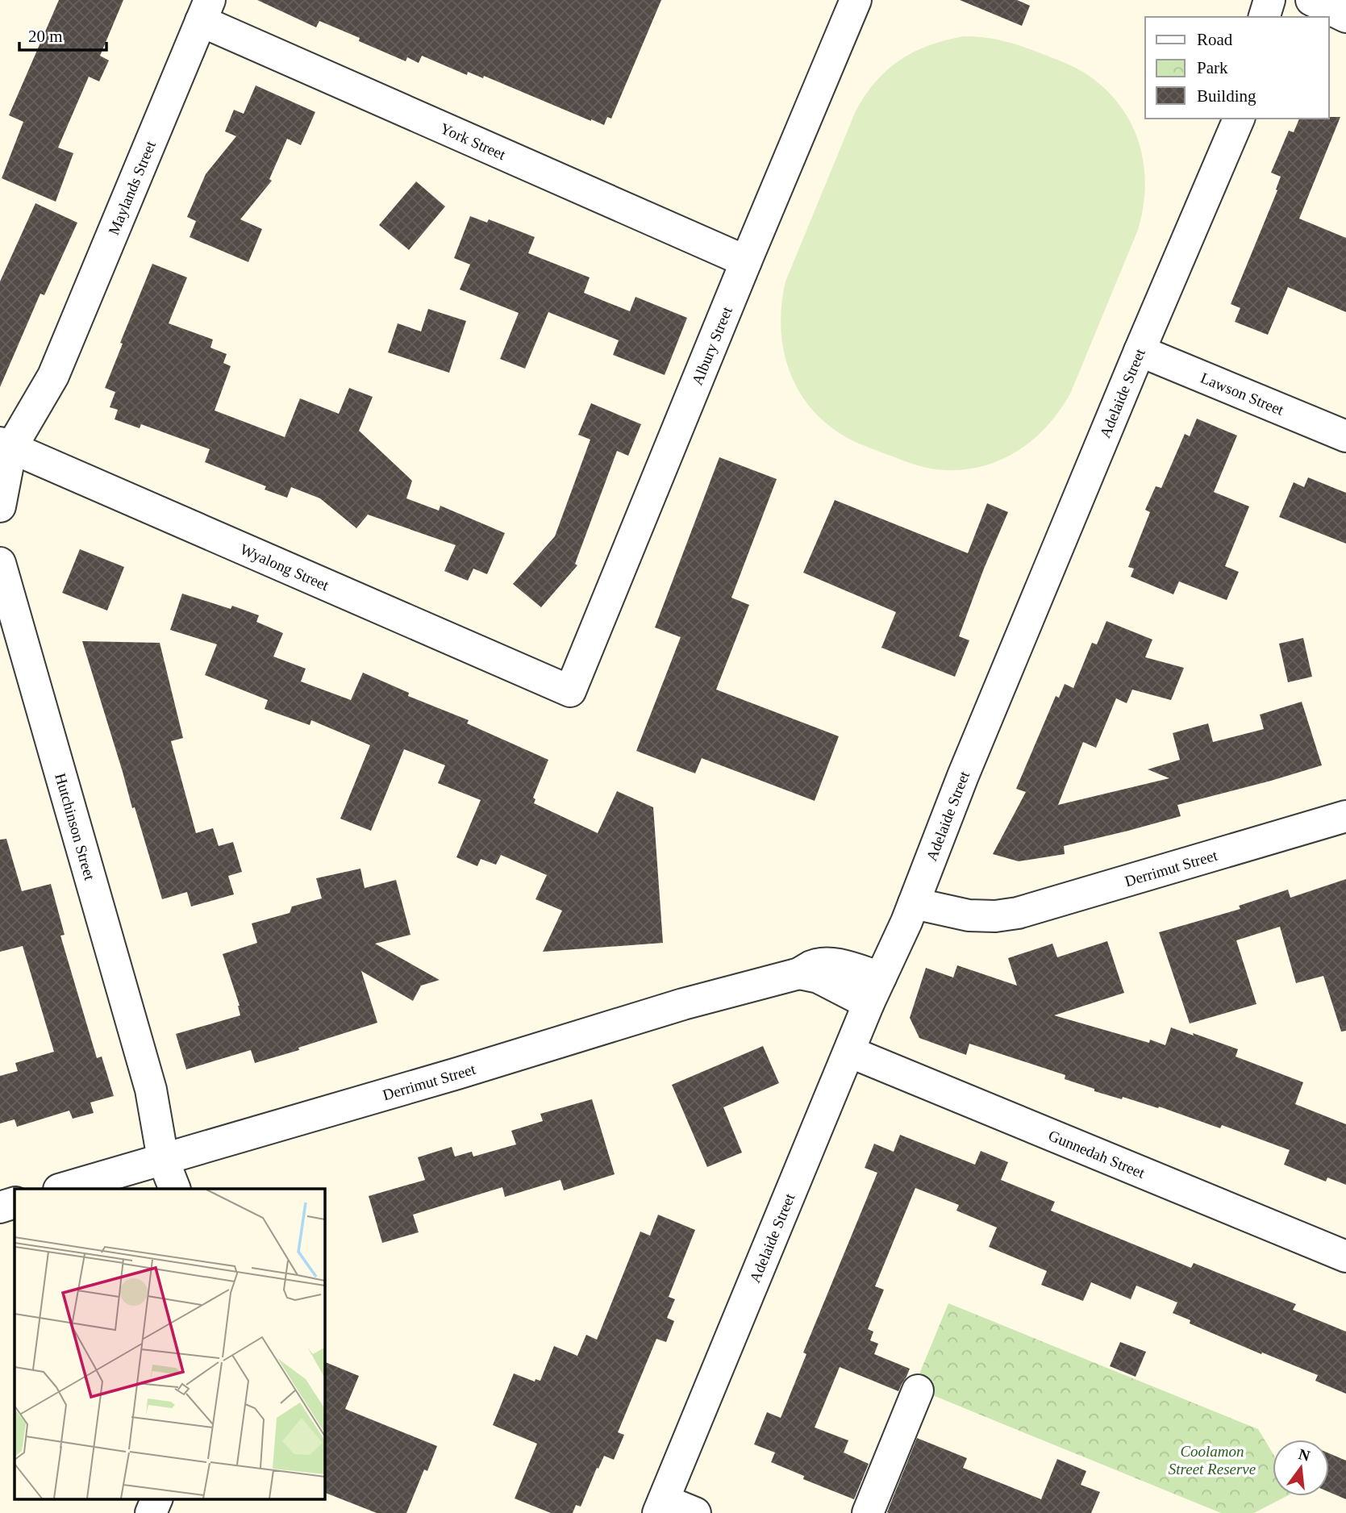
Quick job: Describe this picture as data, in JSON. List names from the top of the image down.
{
  "streets": {
    "street": [
      "York Street",
      "Maylands Street",
      "Albury Street",
      "Adelaide Street",
      "Lawson Street",
      "Wyalong Street",
      "Hutchinson Street",
      "Derrimut Street",
      "Gunnedah Street"
    ]
  },
  "crossings": [
    ["York Street", "Maylands Street"],
    ["York Street", "Albury Street"],
    ["Maylands Street", "Wyalong Street"],
    ["Albury Street", "Wyalong Street"],
    ["Adelaide Street", "Lawson Street"],
    ["Adelaide Street", "Derrimut Street"],
    ["Adelaide Street", "Gunnedah Street"],
    ["Hutchinson Street", "Derrimut Street"]
  ],
  "parks": ["Coolamon Street Reserve"],
  "legend": ["Road", "Park", "Building"],
  "scale_bar": "20 m",
  "north": "top"
}
